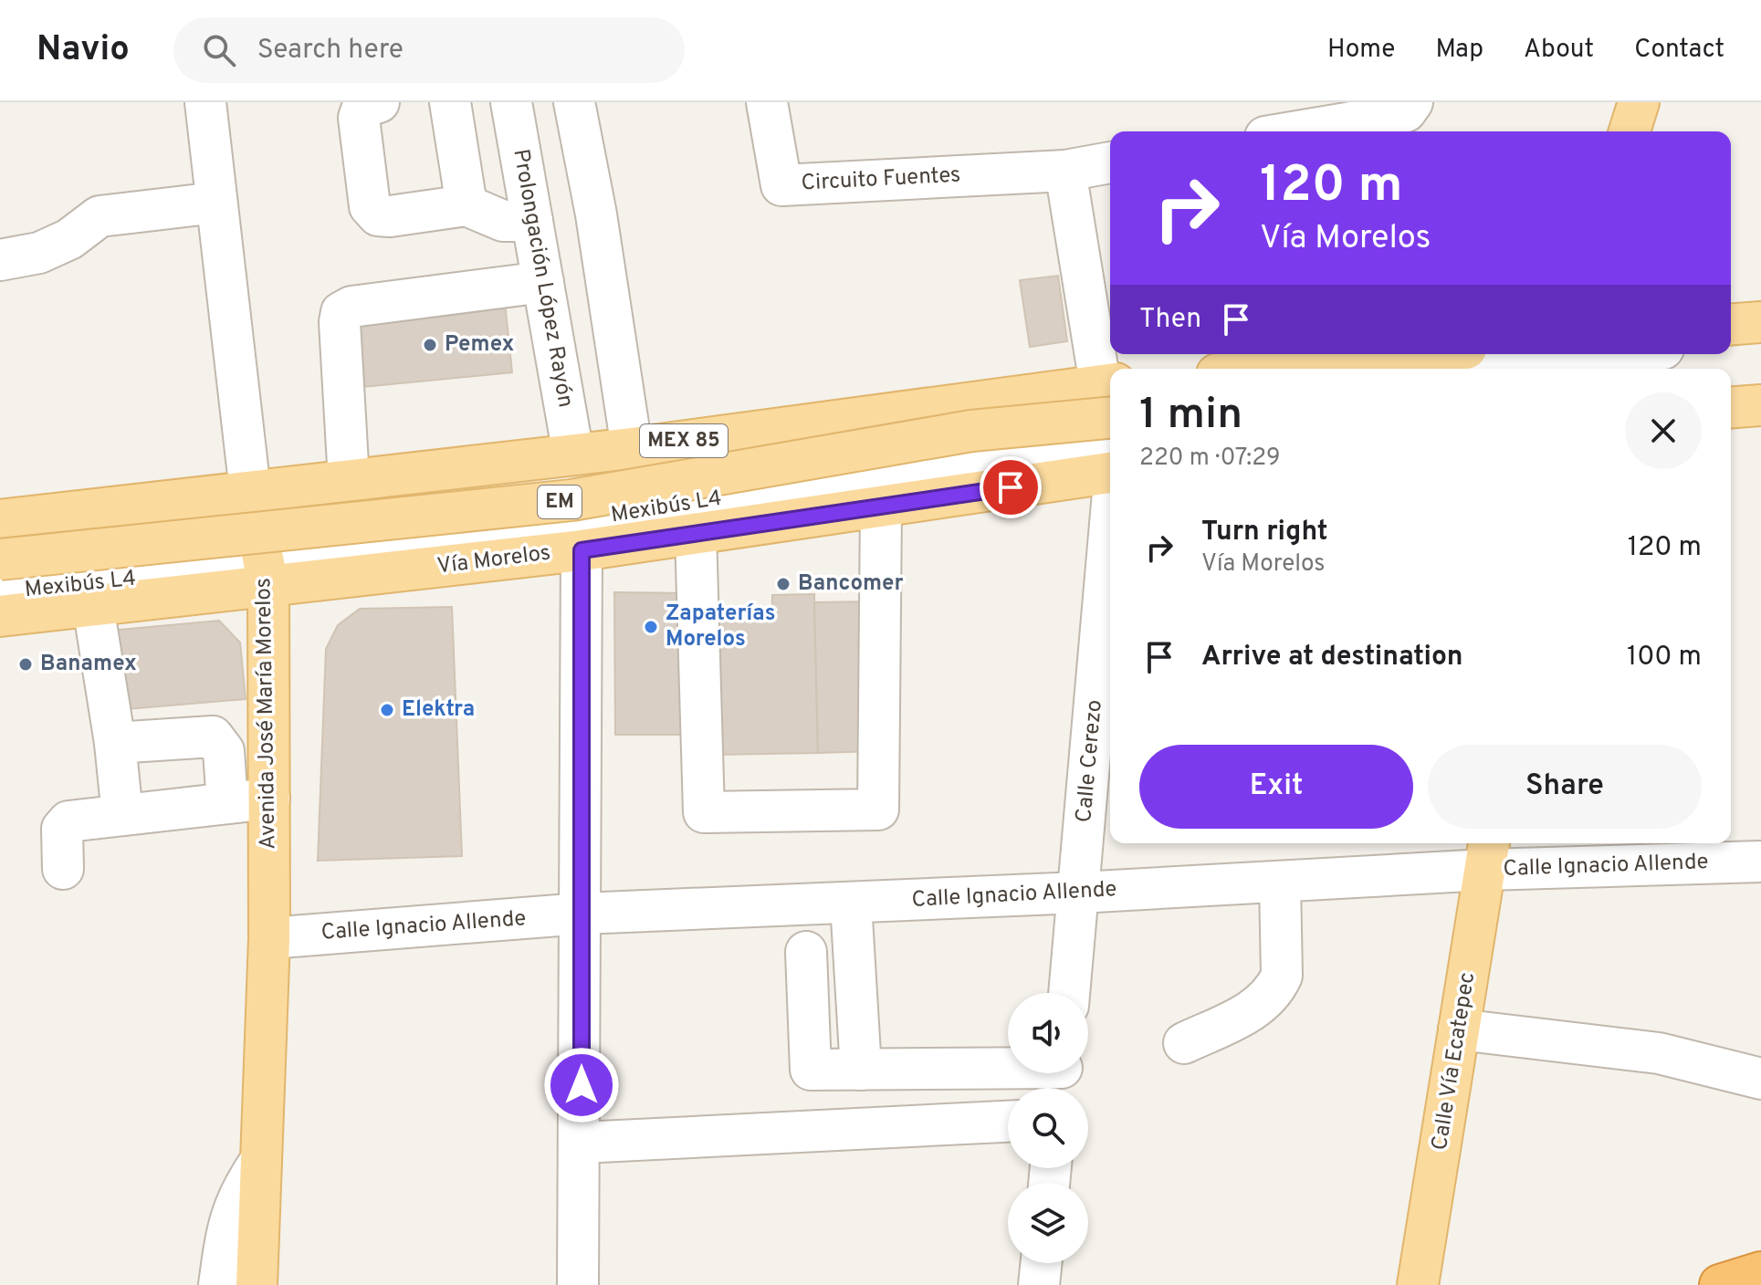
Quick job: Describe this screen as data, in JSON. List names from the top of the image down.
{
  "streets": {
    "main road": [
      "MEX 85",
      "EM",
      "Vía Morelos",
      "Avenida José María Morelos",
      "Calle Vía Ecatepec"
    ],
    "street": [
      "Circuito Fuentes",
      "Prolongación López Rayón",
      "Mexibús L4",
      "Calle Cerezo",
      "Calle Ignacio Allende"
    ]
  },
  "crossings": [
    ["Prolongación López Rayón", "MEX 85"],
    ["MEX 85", "Mexibús L4"],
    ["MEX 85", "Avenida José María Morelos"],
    ["Mexibús L4", "Vía Morelos"],
    ["Mexibús L4", "Avenida José María Morelos"],
    ["Vía Morelos", "Avenida José María Morelos"],
    ["Avenida José María Morelos", "Calle Ignacio Allende"],
    ["Calle Cerezo", "Calle Ignacio Allende"],
    ["Calle Ignacio Allende", "Calle Vía Ecatepec"]
  ],
  "places": [
    "Pemex",
    "Bancomer",
    "Zapaterías Morelos",
    "Banamex",
    "Elektra"
  ],
  "page": {
    "header": "Navio",
    "search": "Search here",
    "nav": [
      "Home",
      "Map",
      "About",
      "Contact"
    ],
    "turn": ["120 m", "Vía Morelos"],
    "then": "Then",
    "heading": ["1 min", "220 m · 07:29"],
    "list": [
      {
        "name": "Turn right",
        "note": "Vía Morelos",
        "value": "120 m"
      },
      {
        "name": "Arrive at destination",
        "value": "100 m"
      }
    ],
    "buttons": ["Exit", "Share"]
  }
}
